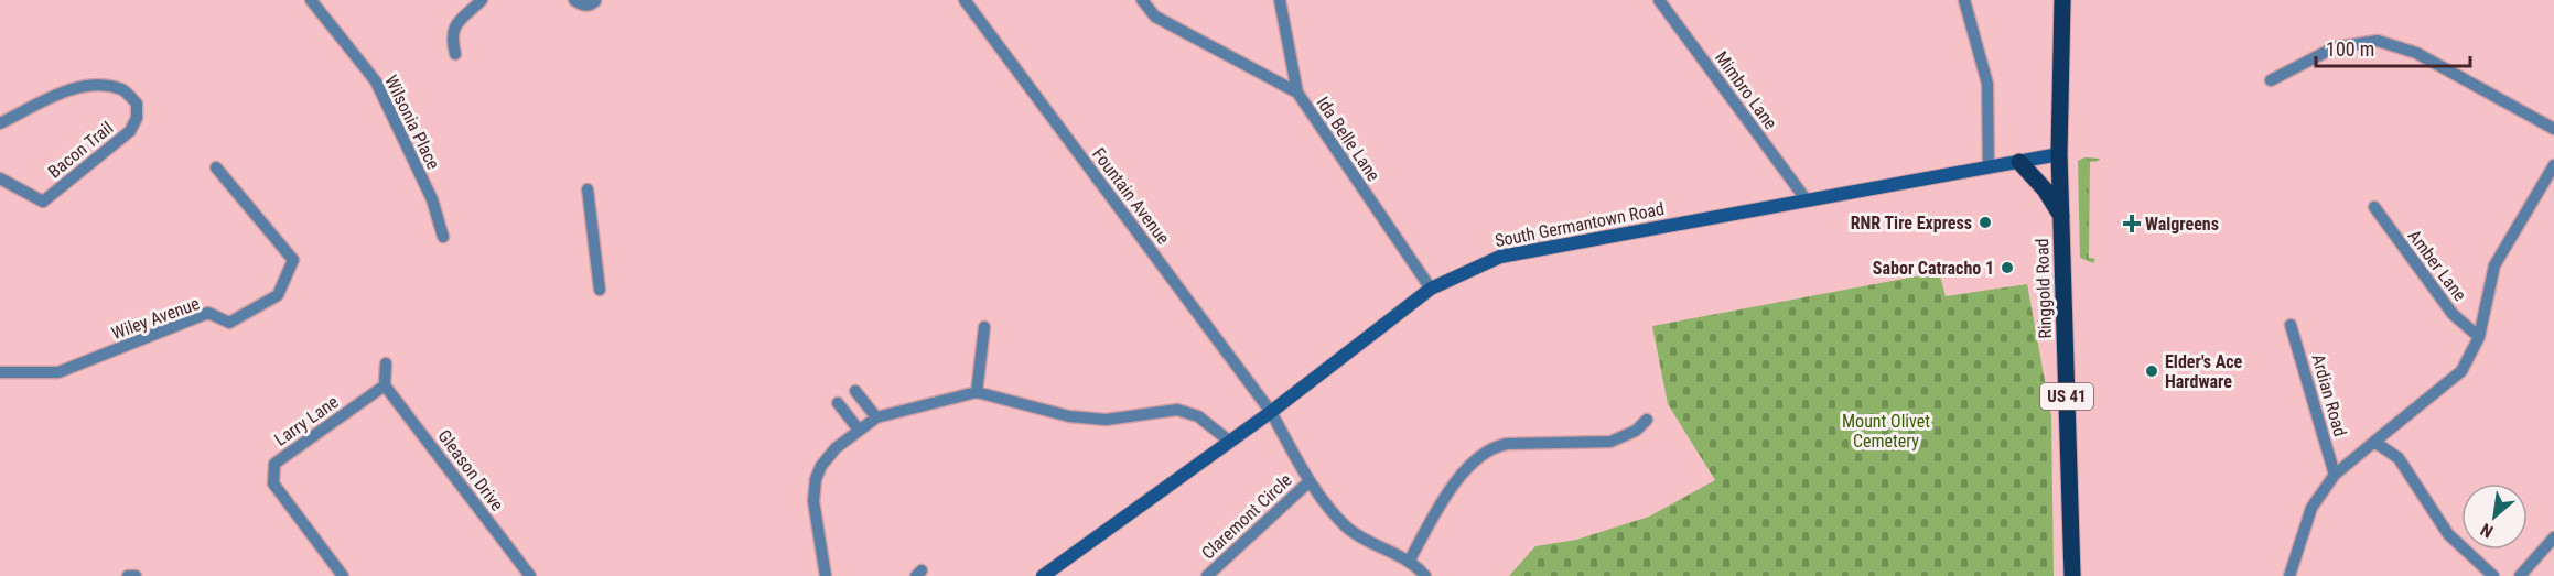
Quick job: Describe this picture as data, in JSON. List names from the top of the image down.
{
  "streets": {
    "main road": ["South Germantown Road", "Ringgold Road", "US 41"],
    "street": [
      "Mimbro Lane",
      "Wilsonia Place",
      "Ida Belle Lane",
      "Bacon Trail",
      "Fountain Avenue",
      "Amber Lane",
      "Wiley Avenue",
      "Ardian Road",
      "Larry Lane",
      "Gleason Drive",
      "Claremont Circle"
    ]
  },
  "crossings": [
    ["Mimbro Lane", "South Germantown Road"],
    ["Ida Belle Lane", "South Germantown Road"],
    ["Fountain Avenue", "South Germantown Road"],
    ["Fountain Avenue", "Claremont Circle"],
    ["South Germantown Road", "Ringgold Road"],
    ["Larry Lane", "Gleason Drive"]
  ],
  "parks": ["Mount Olivet Cemetery"],
  "places": {
    "other": ["RNR Tire Express", "Sabor Catracho 1", "Elder's Ace Hardware"],
    "health": ["Walgreens"]
  },
  "scale_bar": "100 m",
  "north": "bottom left"
}
